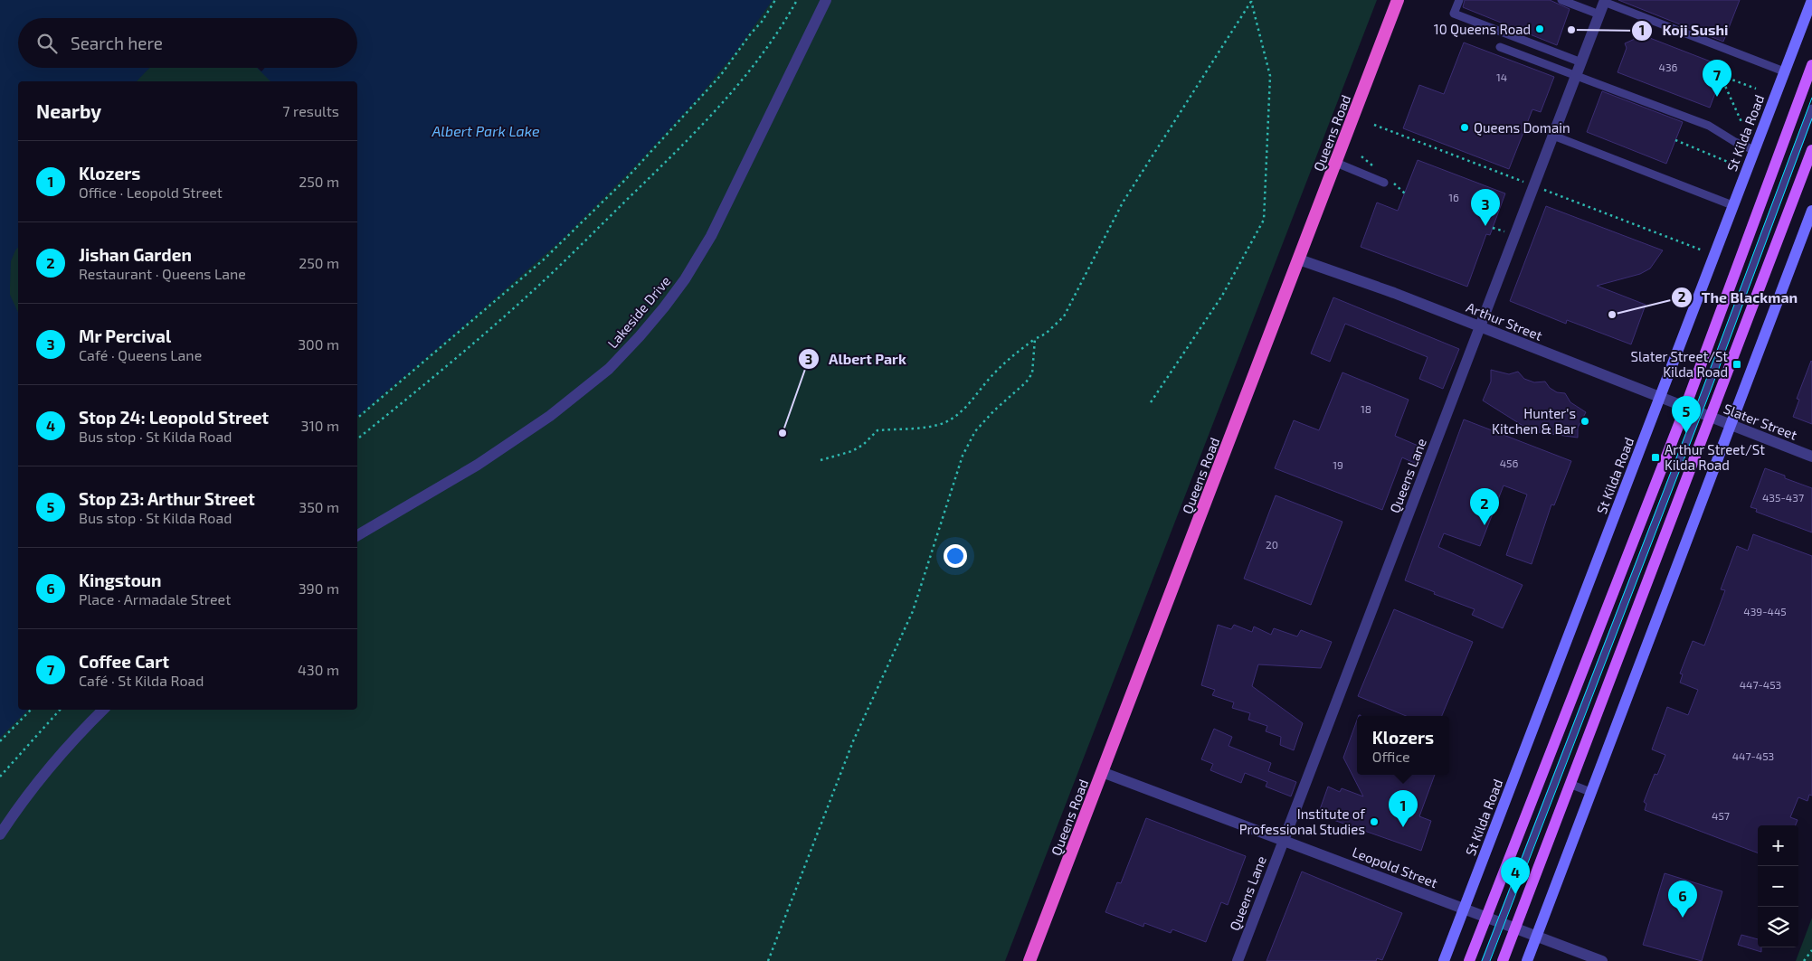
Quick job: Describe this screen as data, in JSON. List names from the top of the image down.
{
  "streets": {
    "highway": ["Queens Road"],
    "main road": ["St Kilda Road"],
    "street": [
      "Lakeside Drive",
      "Arthur Street",
      "Slater Street",
      "Queens Lane",
      "Leopold Street"
    ]
  },
  "crossings": [
    ["Queens Road", "Arthur Street"],
    ["Queens Road", "Leopold Street"],
    ["St Kilda Road", "Arthur Street"],
    ["St Kilda Road", "Leopold Street"],
    ["Arthur Street", "Slater Street"],
    ["Arthur Street", "Queens Lane"],
    ["Queens Lane", "Leopold Street"]
  ],
  "water": ["Albert Park Lake"],
  "places": {
    "other": [
      "10 Queens Road",
      "Koji Sushi",
      "Queens Domain",
      "The Blackman",
      "Hunter's Kitchen & Bar",
      "Albert Park",
      "Institute of Professional Studies"
    ],
    "transit": ["Slater Street/St Kilda Road", "Arthur Street/St Kilda Road"]
  },
  "house_numbers": [
    "436",
    "14",
    "16",
    "18",
    "456",
    "19",
    "435-437",
    "20",
    "439-445",
    "447-453",
    "447-453",
    "457"
  ],
  "page": {
    "search": "Search here",
    "pins": [
      "7",
      "3",
      "5",
      "2",
      "1",
      "4",
      "6"
    ],
    "heading": ["Nearby", "7 results"],
    "list": [
      {
        "mark": "1",
        "name": "Klozers",
        "note": "Office · Leopold Street",
        "value": "250 m"
      },
      {
        "mark": "2",
        "name": "Jishan Garden",
        "note": "Restaurant · Queens Lane",
        "value": "250 m"
      },
      {
        "mark": "3",
        "name": "Mr Percival",
        "note": "Café · Queens Lane",
        "value": "300 m"
      },
      {
        "mark": "4",
        "name": "Stop 24: Leopold Street",
        "note": "Bus stop · St Kilda Road",
        "value": "310 m"
      },
      {
        "mark": "5",
        "name": "Stop 23: Arthur Street",
        "note": "Bus stop · St Kilda Road",
        "value": "350 m"
      },
      {
        "mark": "6",
        "name": "Kingstoun",
        "note": "Place · Armadale Street",
        "value": "390 m"
      },
      {
        "mark": "7",
        "name": "Coffee Cart",
        "note": "Café · St Kilda Road",
        "value": "430 m"
      }
    ],
    "popup": ["Klozers", "Office"],
    "map_buttons": ["+", "−"]
  }
}
